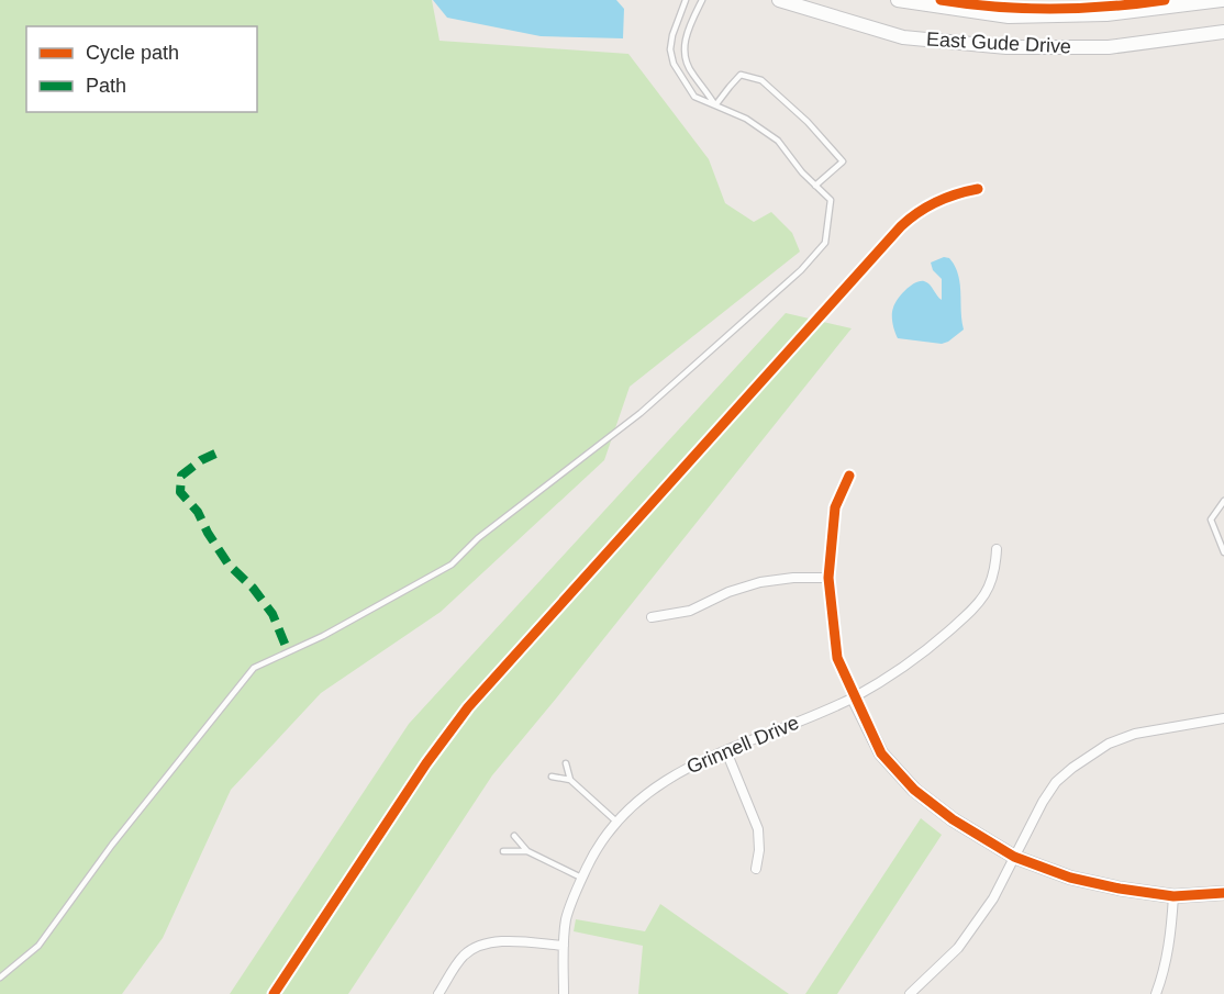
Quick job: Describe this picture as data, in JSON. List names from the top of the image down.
{
  "streets": {
    "main road": ["East Gude Drive"],
    "street": ["Grinnell Drive"]
  },
  "legend": ["Cycle path", "Path"]
}
